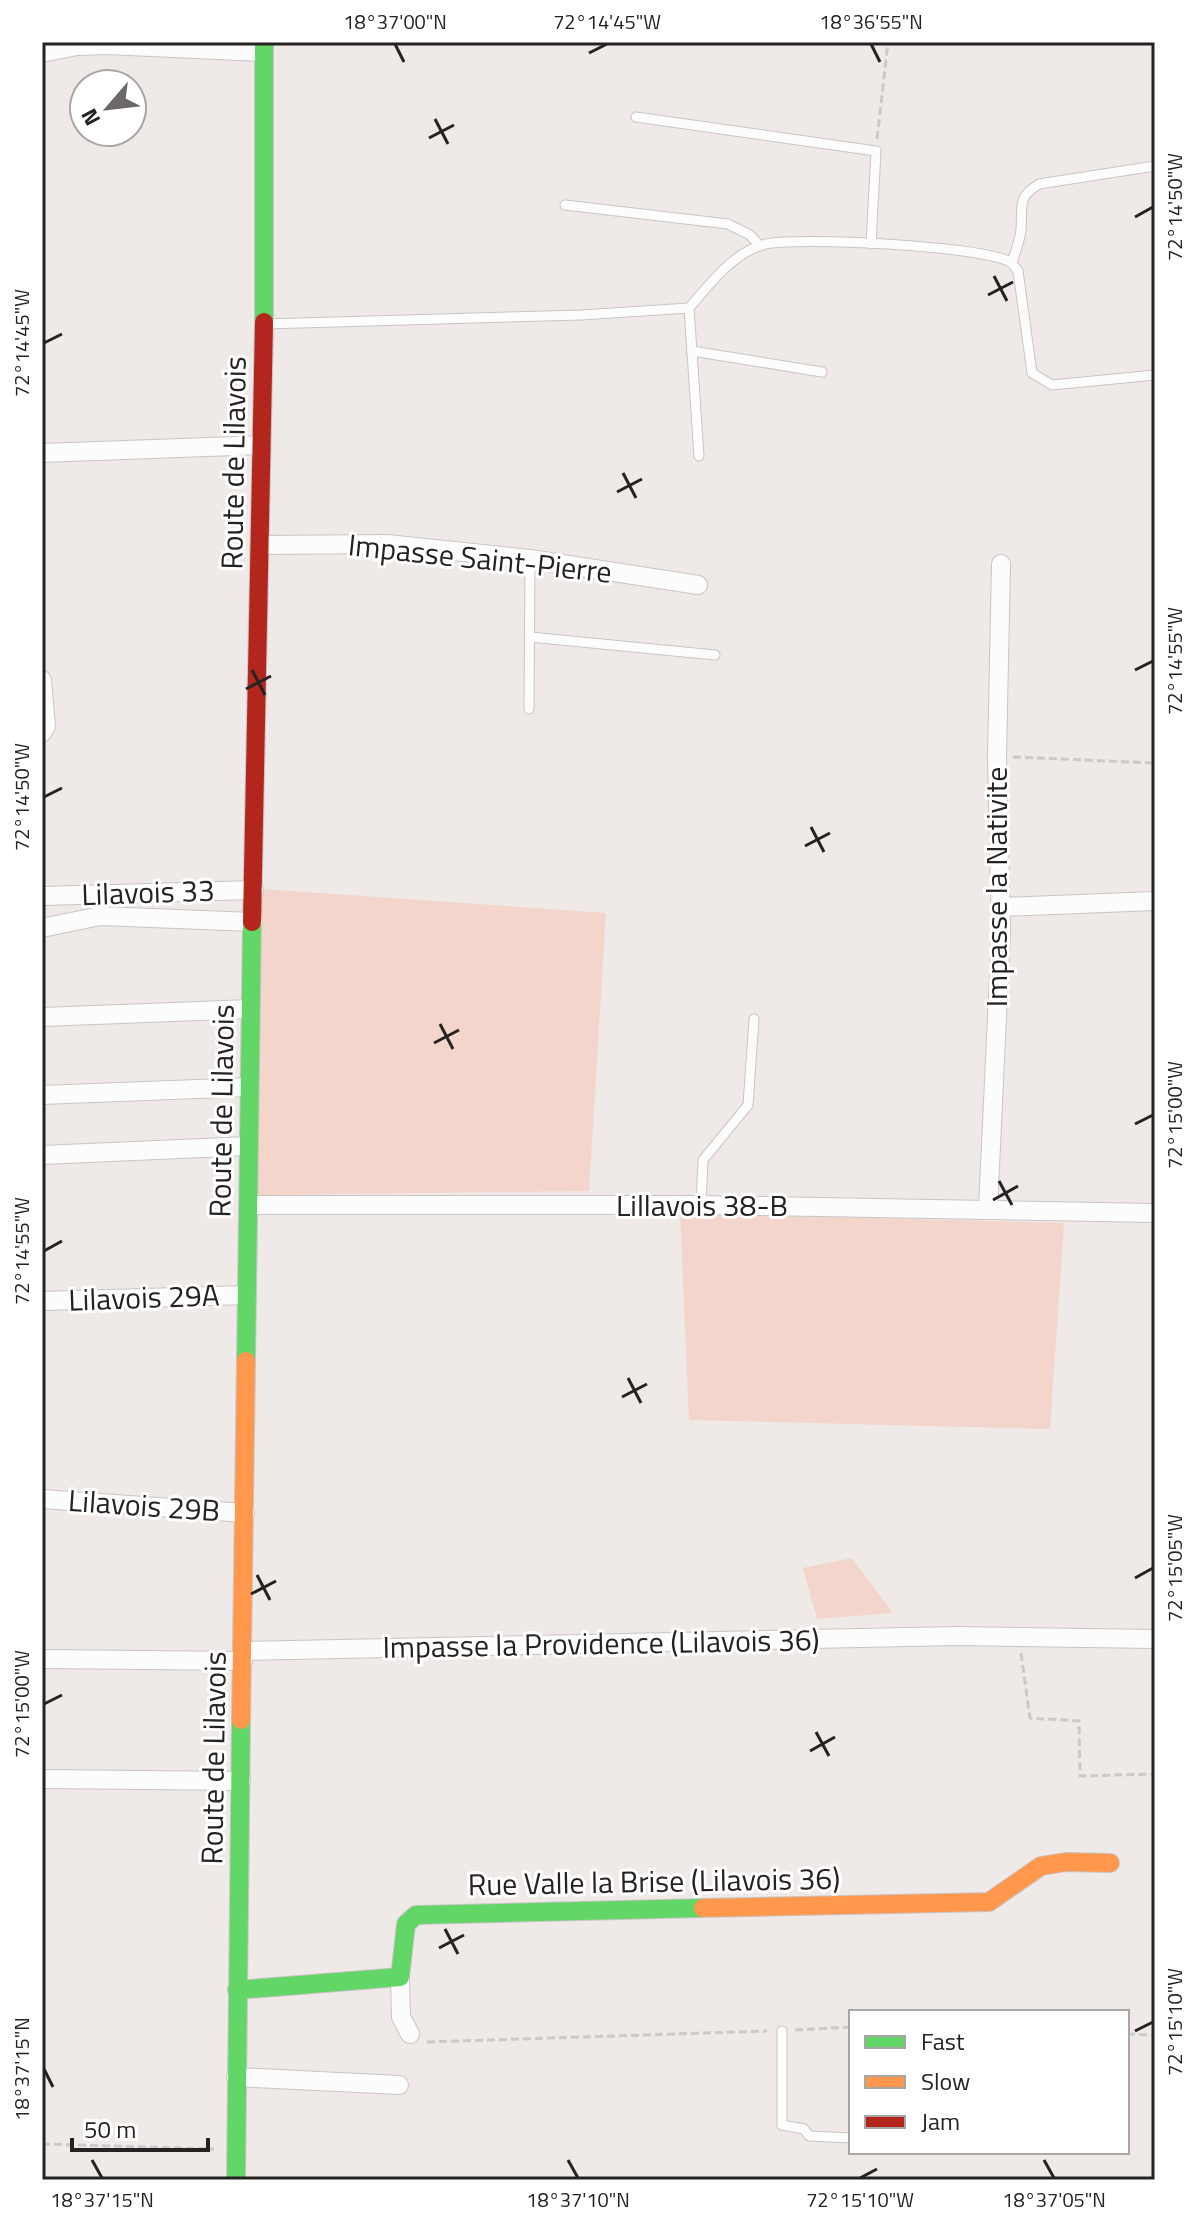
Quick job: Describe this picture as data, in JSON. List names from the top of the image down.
{
  "streets": {
    "main road": ["Route de Lilavois", "Rue Valle la Brise (Lilavois 36)"],
    "street": [
      "Impasse Saint-Pierre",
      "Impasse la Nativite",
      "Lilavois 33",
      "Lillavois 38-B",
      "Lilavois 29A",
      "Lilavois 29B",
      "Impasse la Providence (Lilavois 36)"
    ]
  },
  "crossings": [
    ["Route de Lilavois", "Impasse Saint-Pierre"],
    ["Route de Lilavois", "Lilavois 33"],
    ["Route de Lilavois", "Lillavois 38-B"],
    ["Route de Lilavois", "Lilavois 29A"],
    ["Route de Lilavois", "Lilavois 29B"],
    ["Route de Lilavois", "Impasse la Providence (Lilavois 36)"],
    ["Impasse la Nativite", "Lillavois 38-B"]
  ],
  "legend": ["Fast", "Slow", "Jam"],
  "scale_bar": "50 m",
  "north": "bottom left",
  "coordinates": [
    "18°37'00\"N",
    "72°14'45\"W",
    "18°36'55\"N",
    "72°14'50\"W",
    "72°14'55\"W",
    "72°15'00\"W",
    "72°15'05\"W",
    "72°15'10\"W",
    "18°37'15\"N",
    "18°37'10\"N",
    "18°37'05\"N"
  ]
}
